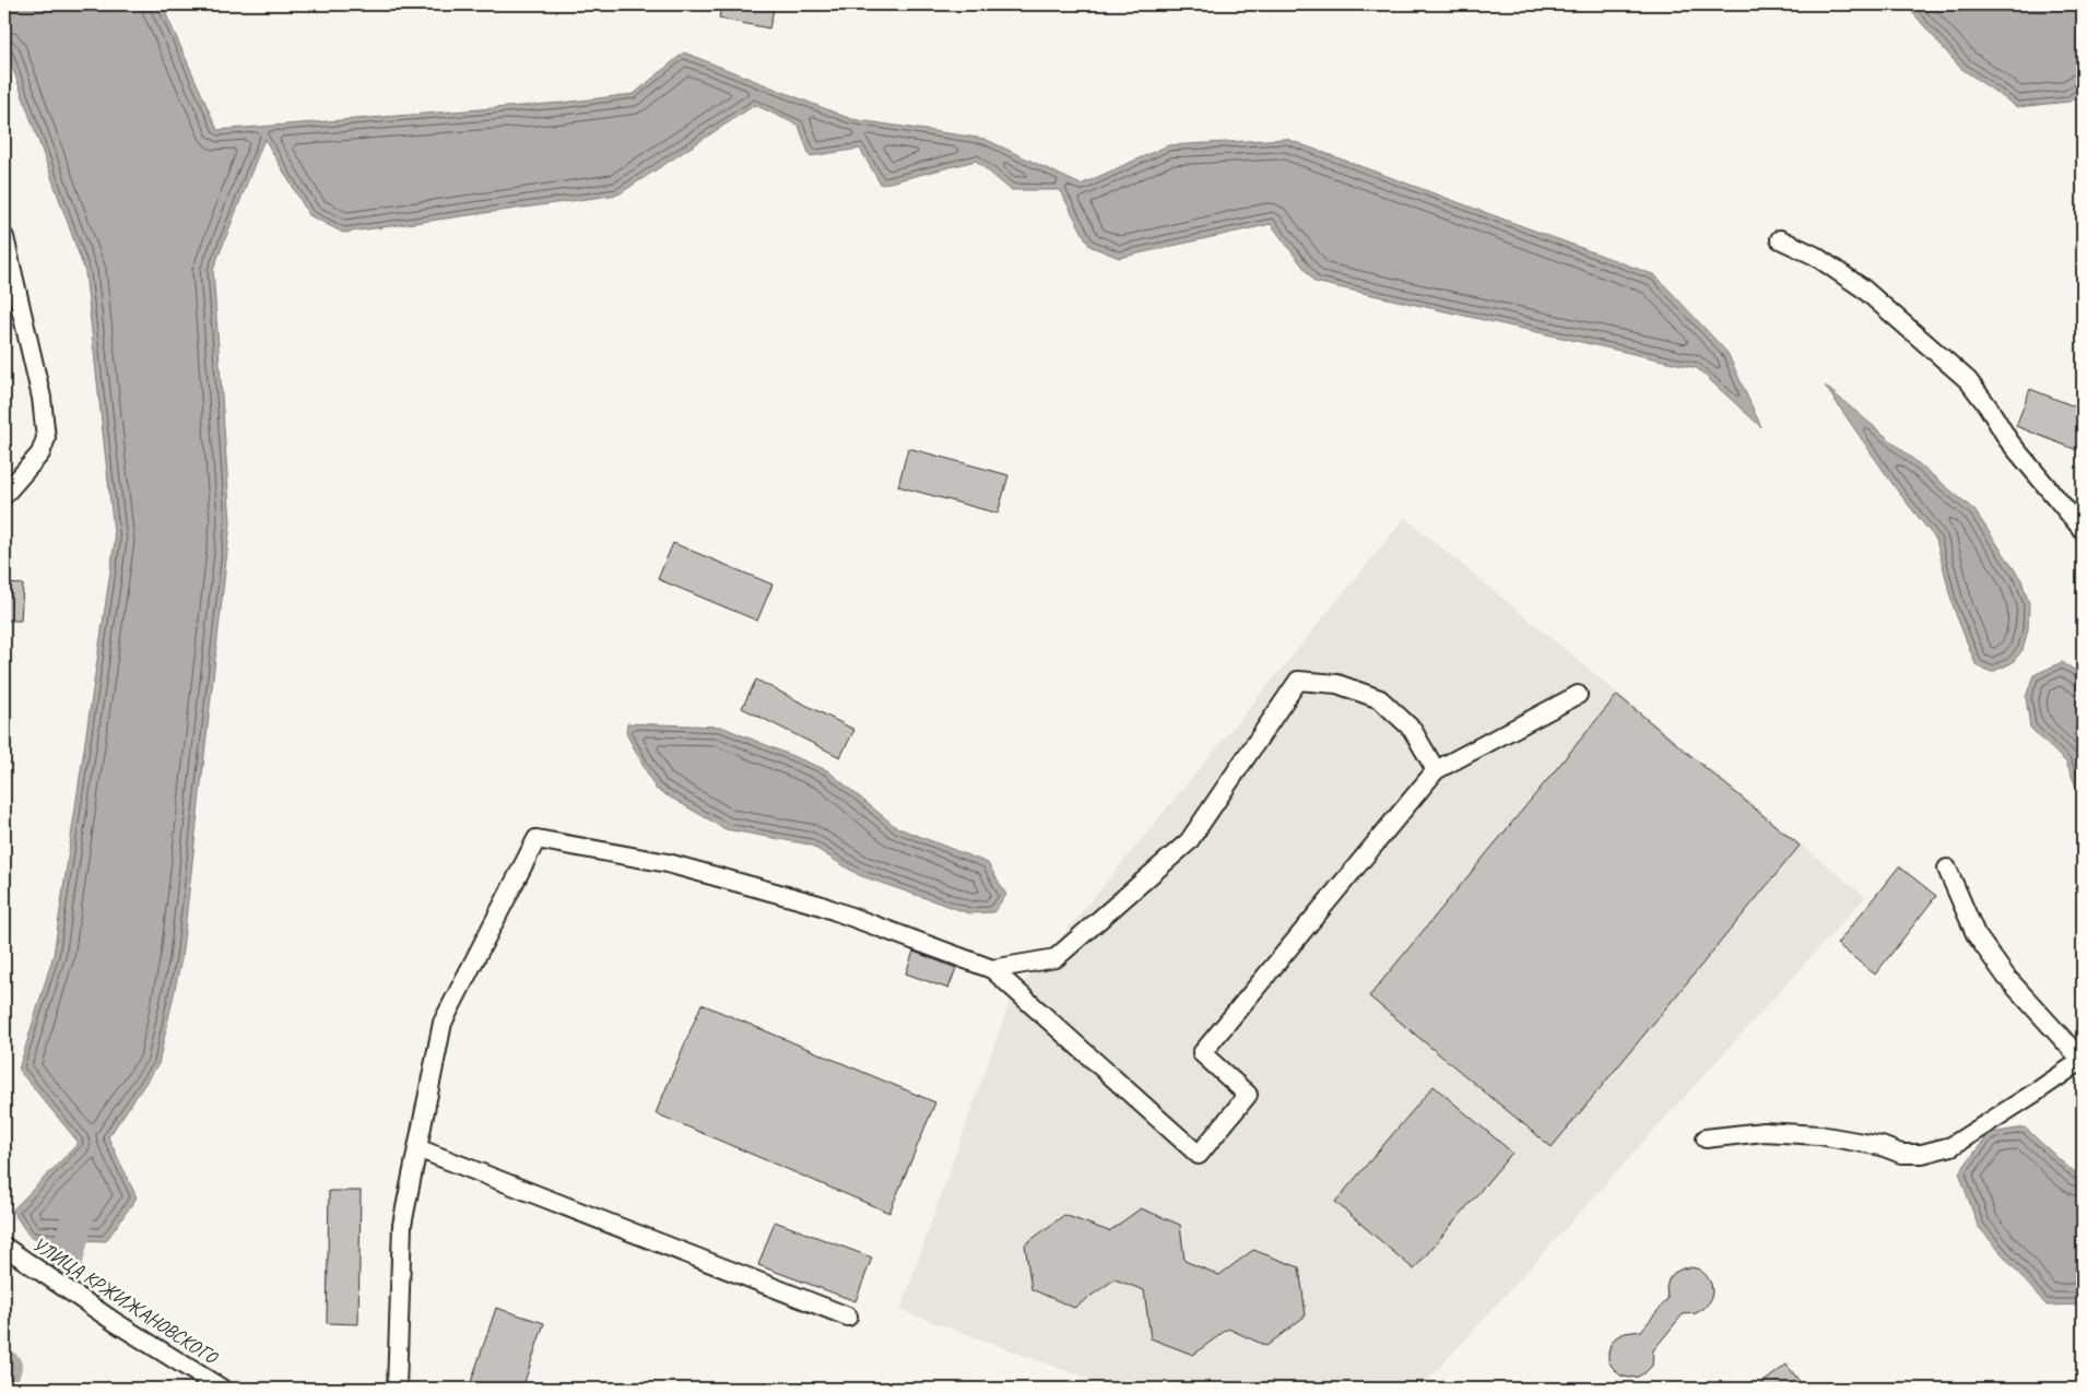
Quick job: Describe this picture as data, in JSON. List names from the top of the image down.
{
  "streets": {
    "street": ["УЛИЦА КРЖИЖАНОВСКОГО"]
  }
}
